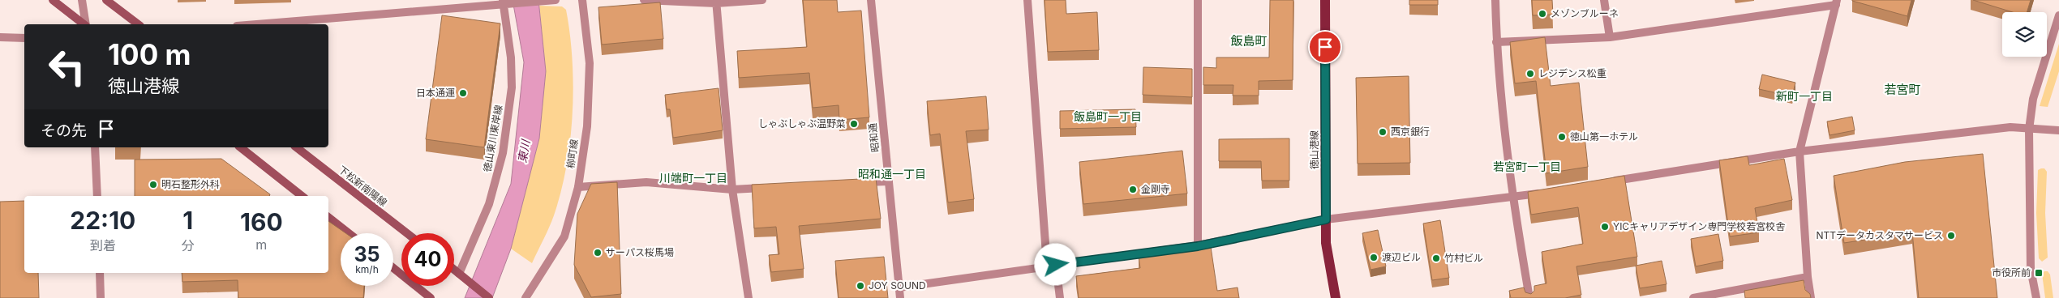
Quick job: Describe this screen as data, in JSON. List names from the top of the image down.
{
  "streets": {
    "main road": ["徳山港線", "下松新南陽線"],
    "street": ["昭和通", "徳山東川東岸線", "柳町線"]
  },
  "districts": [
    "飯島町",
    "若宮町",
    "新町一丁目",
    "飯島町一丁目",
    "若宮町一丁目",
    "昭和通一丁目",
    "川端町一丁目"
  ],
  "water": ["東川"],
  "places": {
    "other": [
      "メゾンブルーネ",
      "レジデンス松重",
      "日本通運",
      "しゃぶしゃぶ温野菜",
      "西京銀行",
      "徳山第一ホテル",
      "明石整形外科",
      "金剛寺",
      "YICキャリアデザイン専門学校若宮校舎",
      "NTTデータカスタマサービス",
      "サーパス桜馬場",
      "渡辺ビル",
      "竹村ビル",
      "JOY SOUND"
    ],
    "transit": ["市役所前"]
  },
  "page": {
    "turn": ["100 m", "徳山港線"],
    "then": "その先",
    "eta": [
      "22:10",
      "到着",
      "1",
      "分",
      "160",
      "m"
    ],
    "speed": "35 km/h",
    "limit": "40"
  }
}
